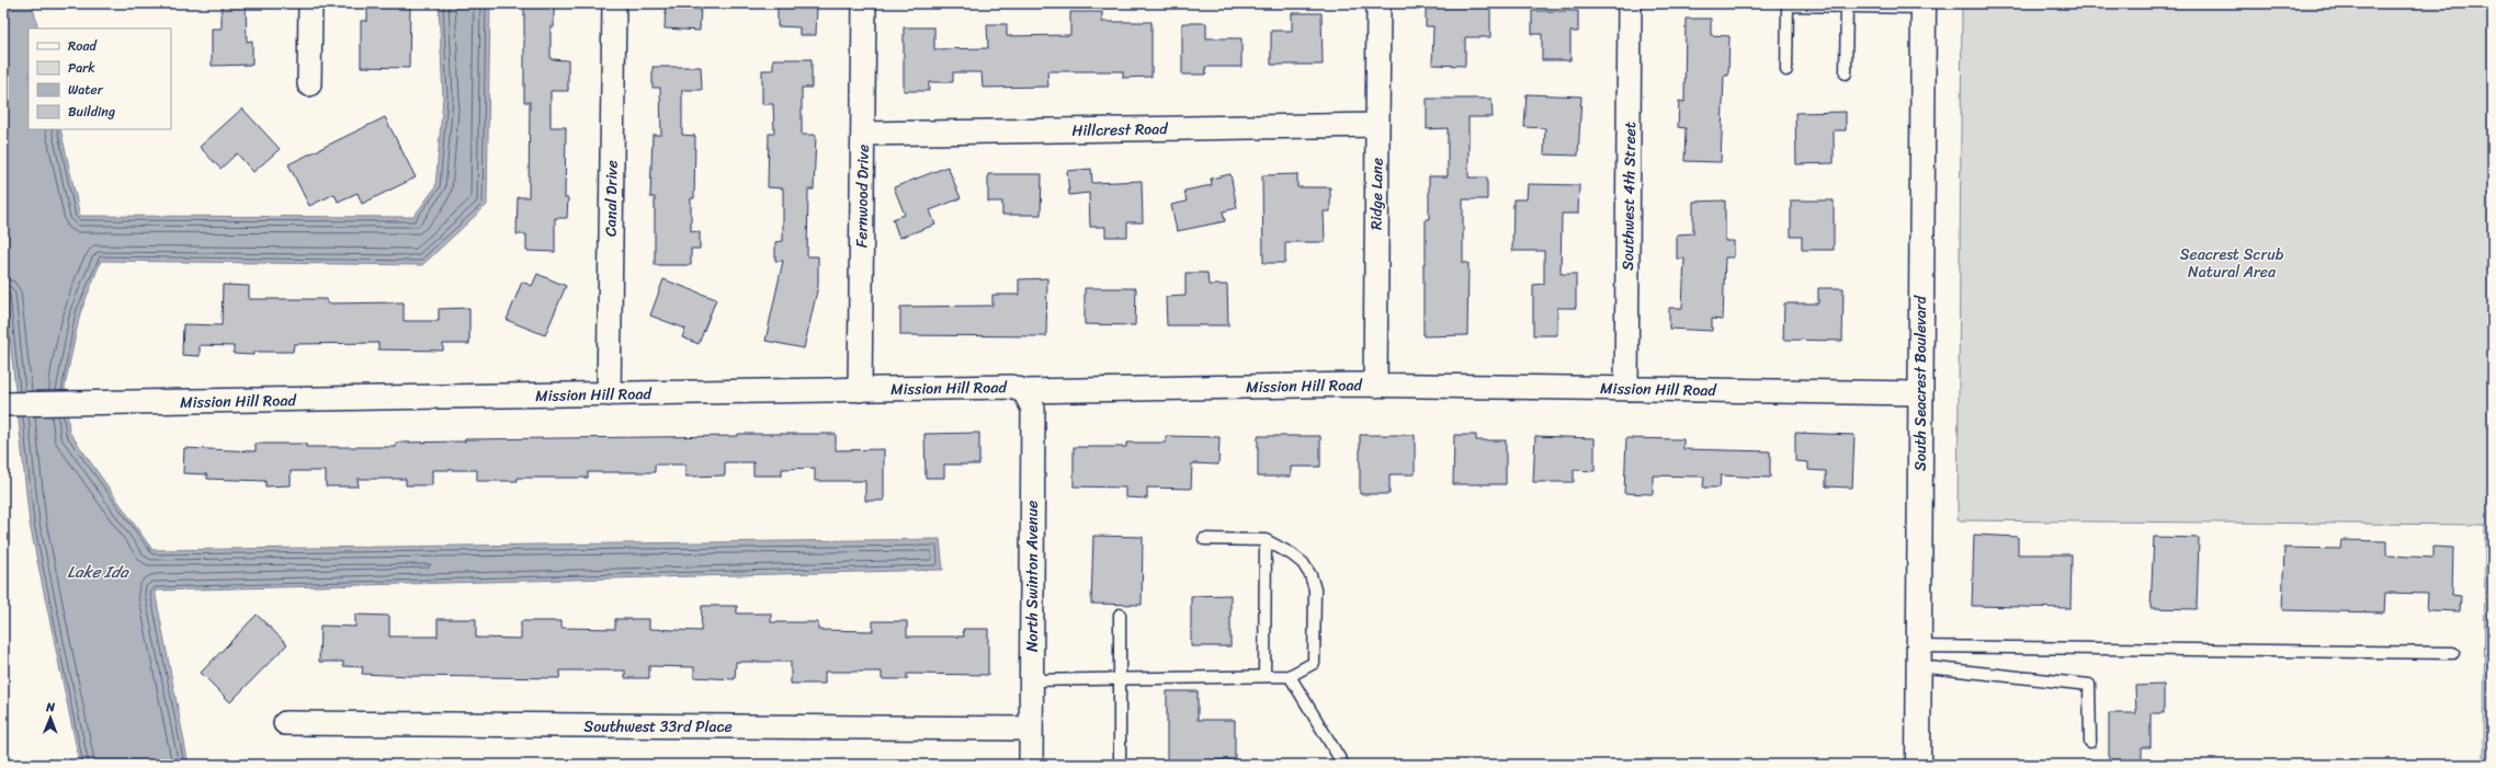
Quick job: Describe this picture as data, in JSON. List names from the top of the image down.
{
  "streets": {
    "street": [
      "Hillcrest Road",
      "Ridge Lane",
      "Fernwood Drive",
      "Southwest 4th Street",
      "Canal Drive",
      "South Seacrest Boulevard",
      "Mission Hill Road",
      "North Swinton Avenue",
      "Southwest 33rd Place"
    ]
  },
  "crossings": [
    ["Hillcrest Road", "Ridge Lane"],
    ["Hillcrest Road", "Fernwood Drive"],
    ["Ridge Lane", "Mission Hill Road"],
    ["Fernwood Drive", "Mission Hill Road"],
    ["Southwest 4th Street", "Mission Hill Road"],
    ["Canal Drive", "Mission Hill Road"],
    ["South Seacrest Boulevard", "Mission Hill Road"],
    ["Mission Hill Road", "North Swinton Avenue"],
    ["North Swinton Avenue", "Southwest 33rd Place"]
  ],
  "water": ["Lake Ida"],
  "parks": ["Seacrest Scrub Natural Area"],
  "legend": [
    "Road",
    "Park",
    "Water",
    "Building"
  ],
  "north": "top"
}
